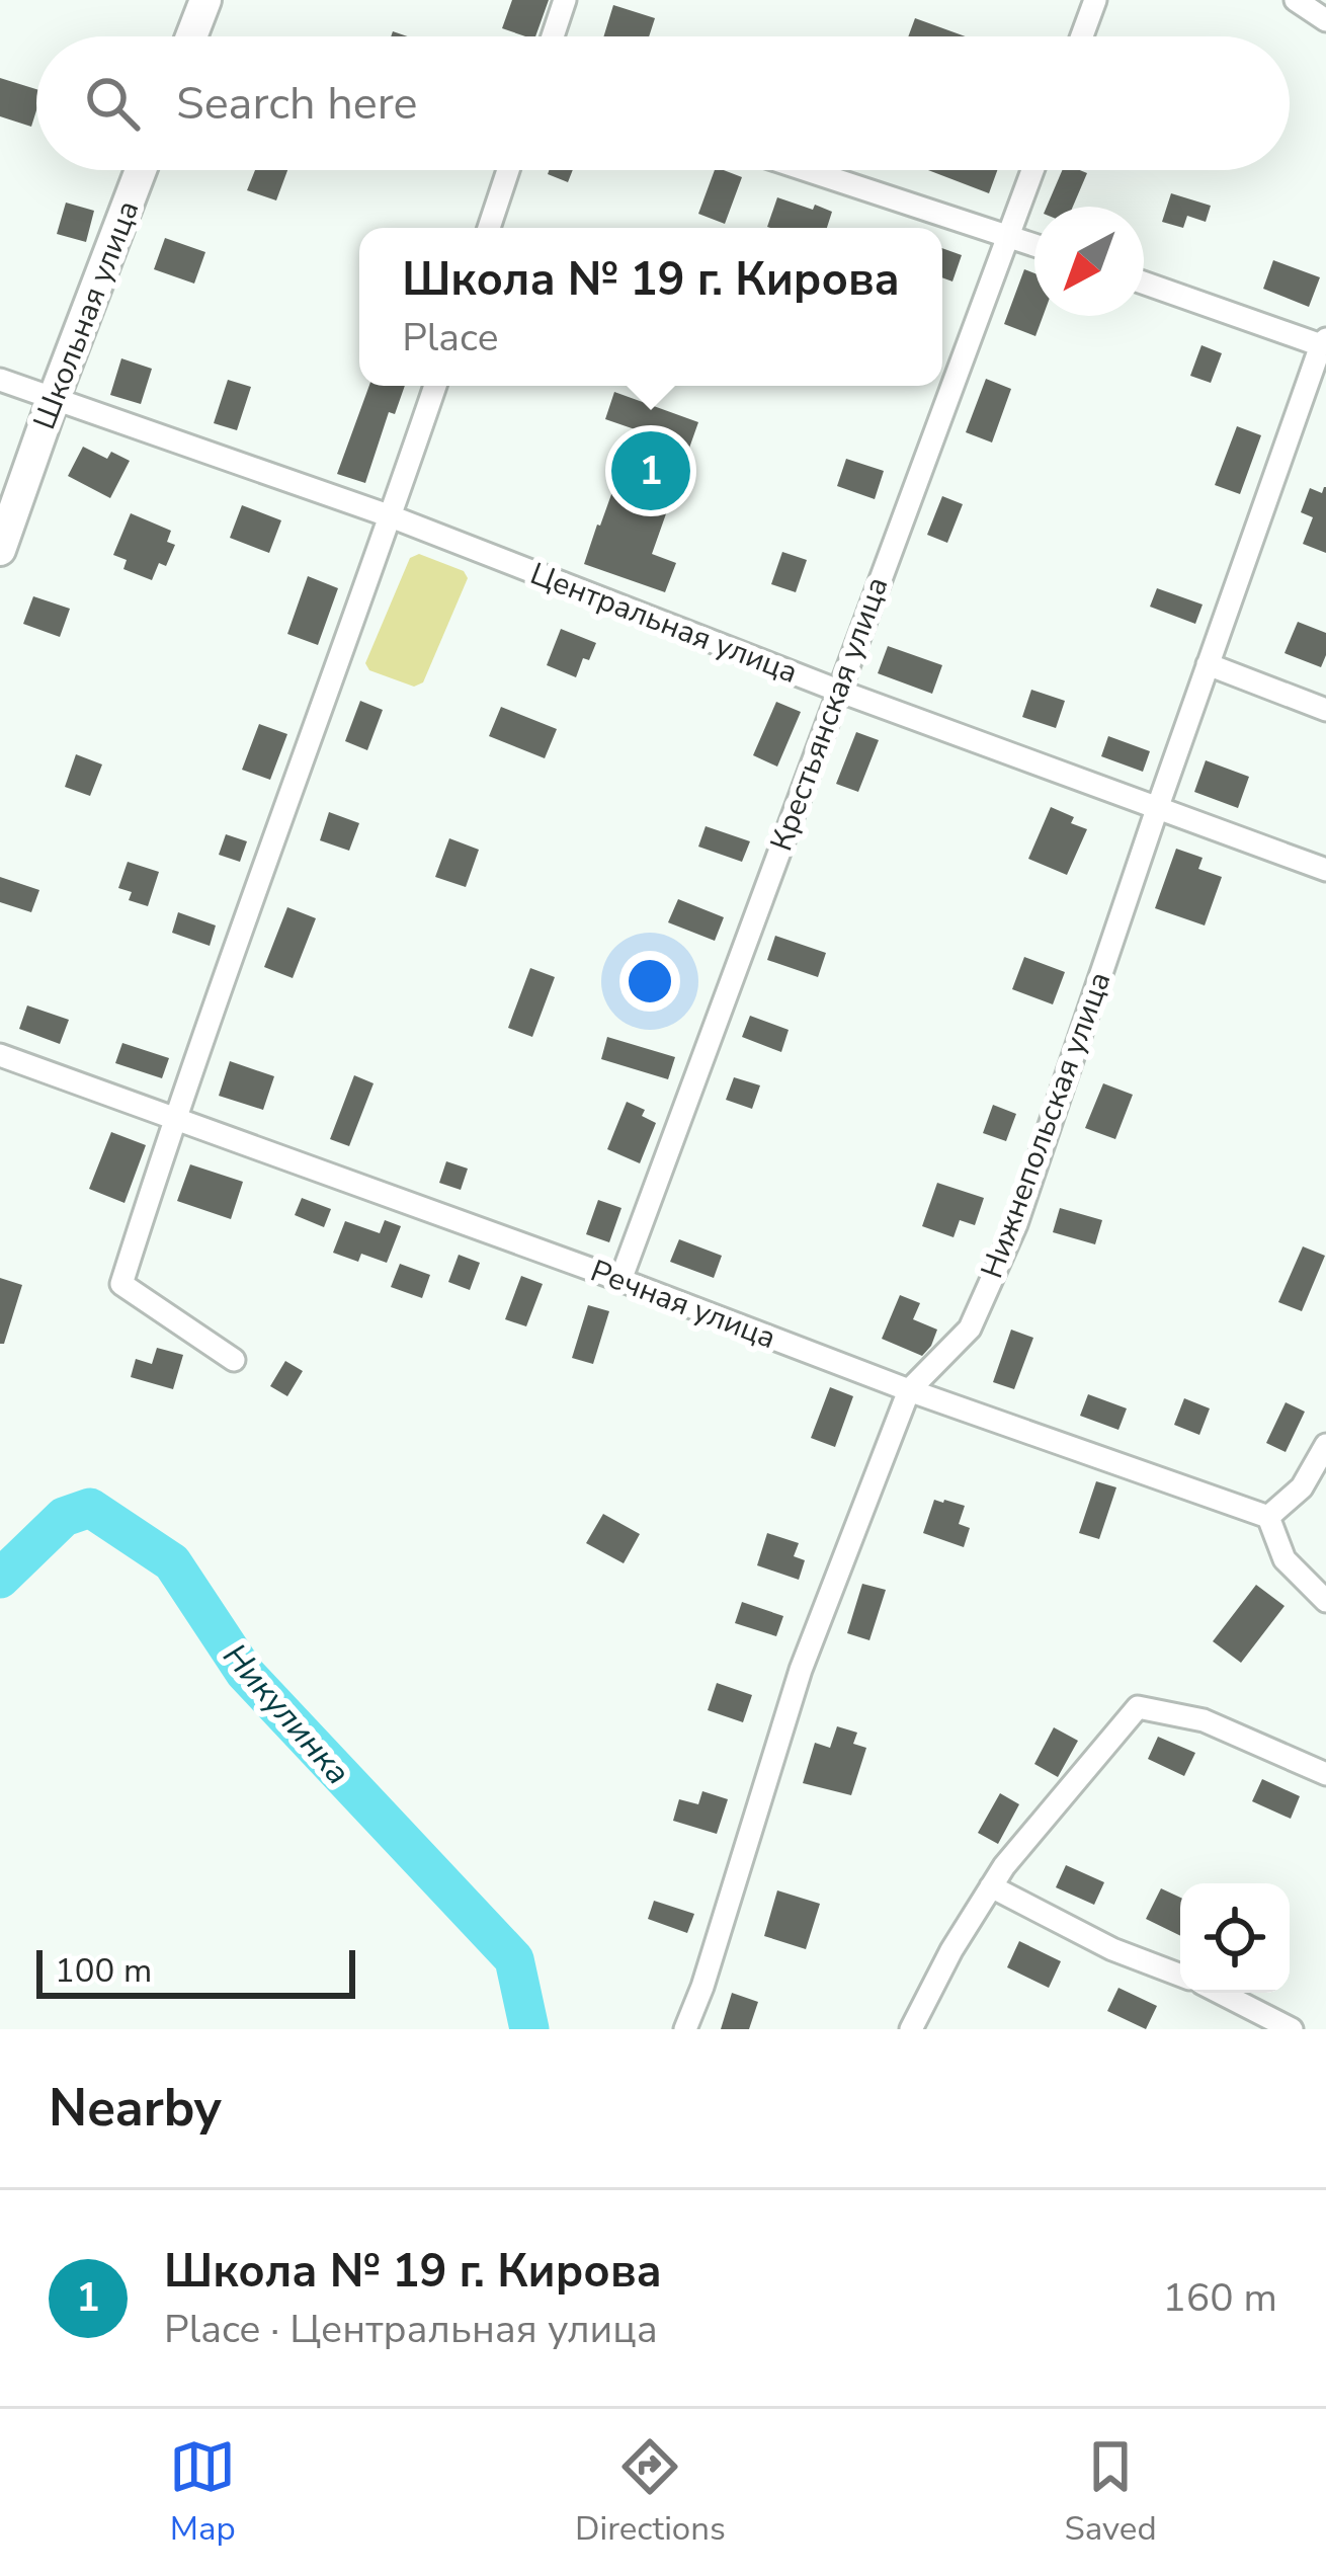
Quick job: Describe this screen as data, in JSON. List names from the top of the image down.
{
  "streets": {
    "street": [
      "Школьная улица",
      "Центральная улица",
      "Крестьянская улица",
      "Нижнепольская улица",
      "Речная улица"
    ]
  },
  "crossings": [
    ["Школьная улица", "Центральная улица"],
    ["Центральная улица", "Крестьянская улица"],
    ["Центральная улица", "Нижнепольская улица"],
    ["Крестьянская улица", "Речная улица"],
    ["Нижнепольская улица", "Речная улица"]
  ],
  "water": ["Никулинка"],
  "scale_bar": "100 m",
  "north": "bottom left",
  "page": {
    "search": "Search here",
    "popup": ["Школа № 19 г. Кирова", "Place"],
    "pins": "1",
    "scale": "100 m",
    "heading": "Nearby",
    "list": [
      {
        "mark": "1",
        "name": "Школа № 19 г. Кирова",
        "note": "Place · Центральная улица",
        "value": "160 m"
      }
    ],
    "nav": ["Map", "Directions", "Saved"]
  }
}
